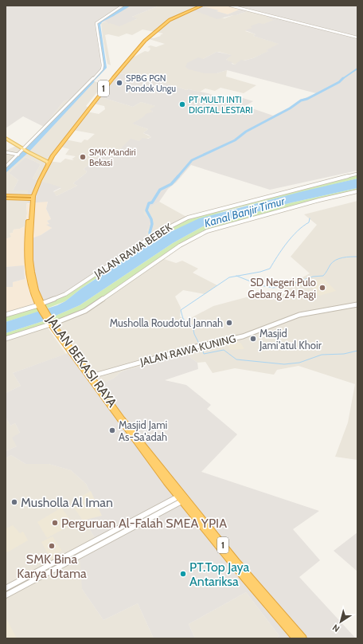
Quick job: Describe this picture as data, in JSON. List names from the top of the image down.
{
  "streets": {
    "highway": ["1", "JALAN BEKASI RAYA"],
    "street": ["JALAN RAWA BEBEK", "JALAN RAWA KUNING"]
  },
  "crossings": [
    ["1", "JALAN RAWA BEBEK"],
    ["1", "JALAN BEKASI RAYA"],
    ["JALAN RAWA BEBEK", "JALAN BEKASI RAYA"],
    ["JALAN RAWA KUNING", "JALAN BEKASI RAYA"]
  ],
  "water": ["Kanal Banjir Timur"],
  "places": [
    "SPBG PGN Pondok Ungu",
    "PT MULTI INTI DIGITAL LESTARI",
    "SMK Mandiri Bekasi",
    "SD Negeri Pulo Gebang 24 Pagi",
    "Musholla Roudotul Jannah",
    "Masjid Jami'atul Khoir",
    "Masjid Jami As-Sa'adah",
    "Musholla Al Iman",
    "Perguruan Al-Falah SMEA YPIA",
    "SMK Bina Karya Utama",
    "PT.Top Jaya Antariksa"
  ],
  "north": "bottom left"
}
